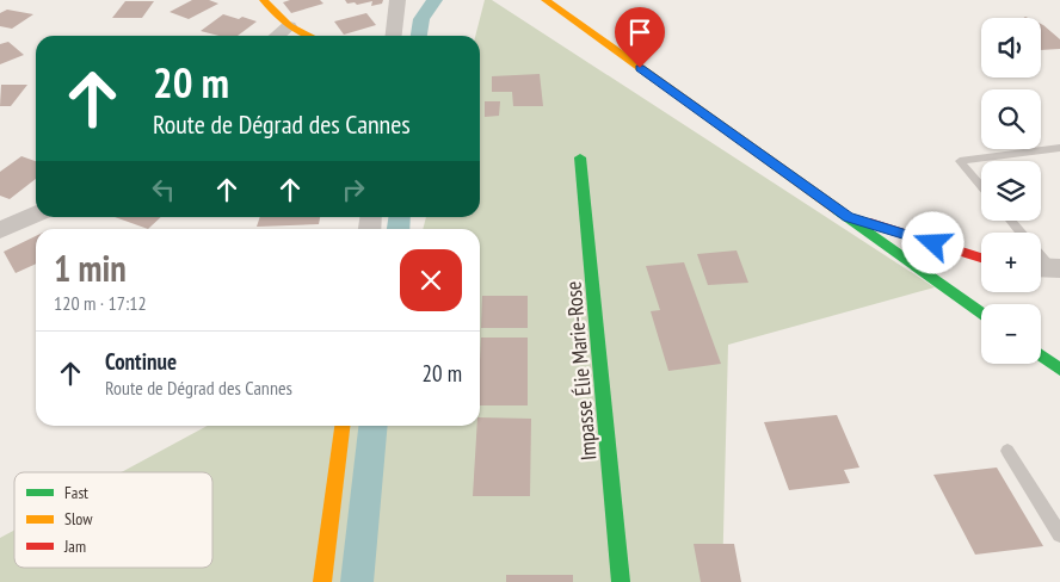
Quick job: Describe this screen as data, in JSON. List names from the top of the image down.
{
  "streets": {
    "street": ["Impasse Élie Marie-Rose"]
  },
  "legend": ["Fast", "Slow", "Jam"],
  "page": {
    "map_buttons": ["+", "−"],
    "turn": ["20 m", "Route de Dégrad des Cannes"],
    "heading": ["1 min", "120 m · 17:12"],
    "list": [
      {
        "name": "Continue",
        "note": "Route de Dégrad des Cannes",
        "value": "20 m"
      }
    ]
  }
}
